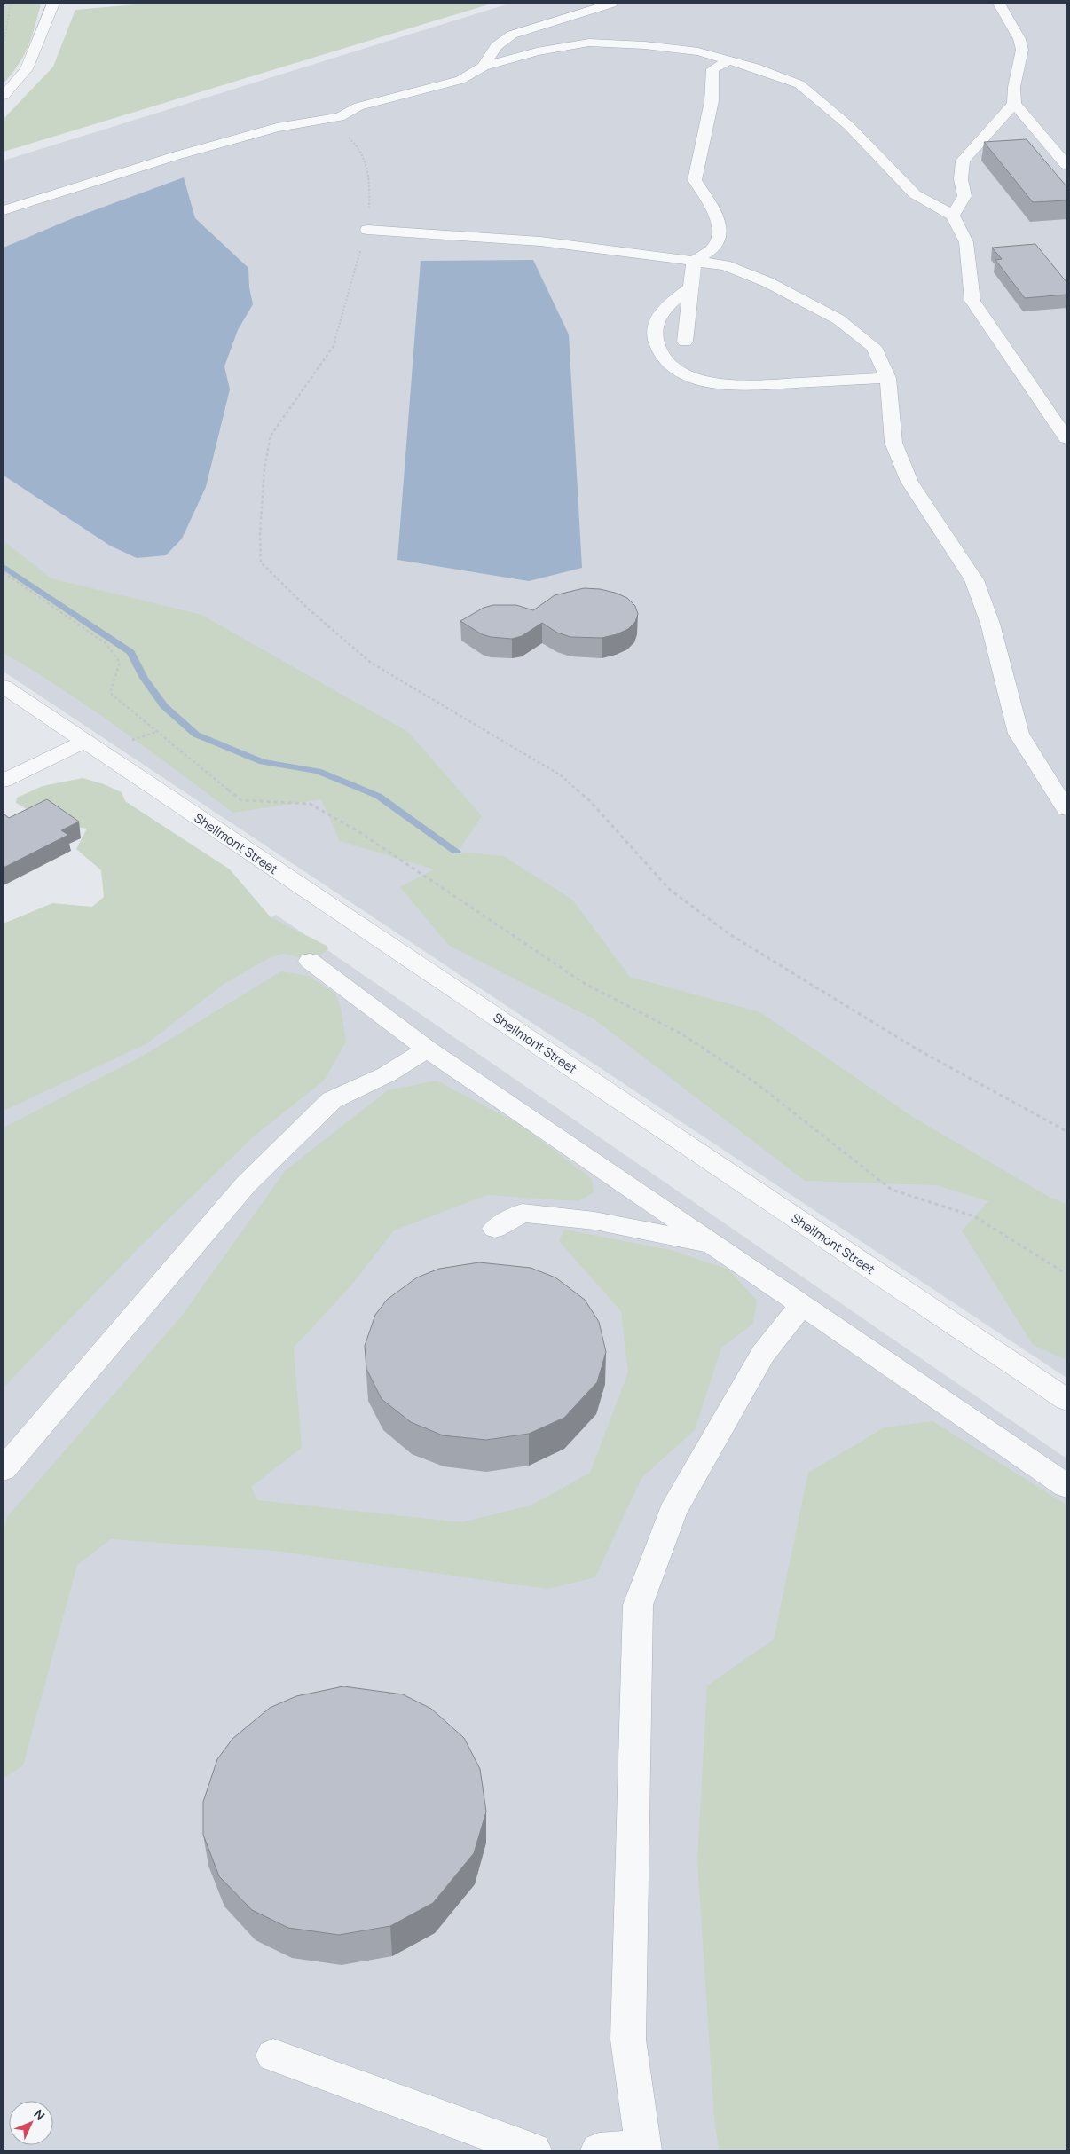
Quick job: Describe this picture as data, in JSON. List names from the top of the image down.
{
  "streets": {
    "street": ["Shellmont Street"]
  },
  "north": "top right"
}
